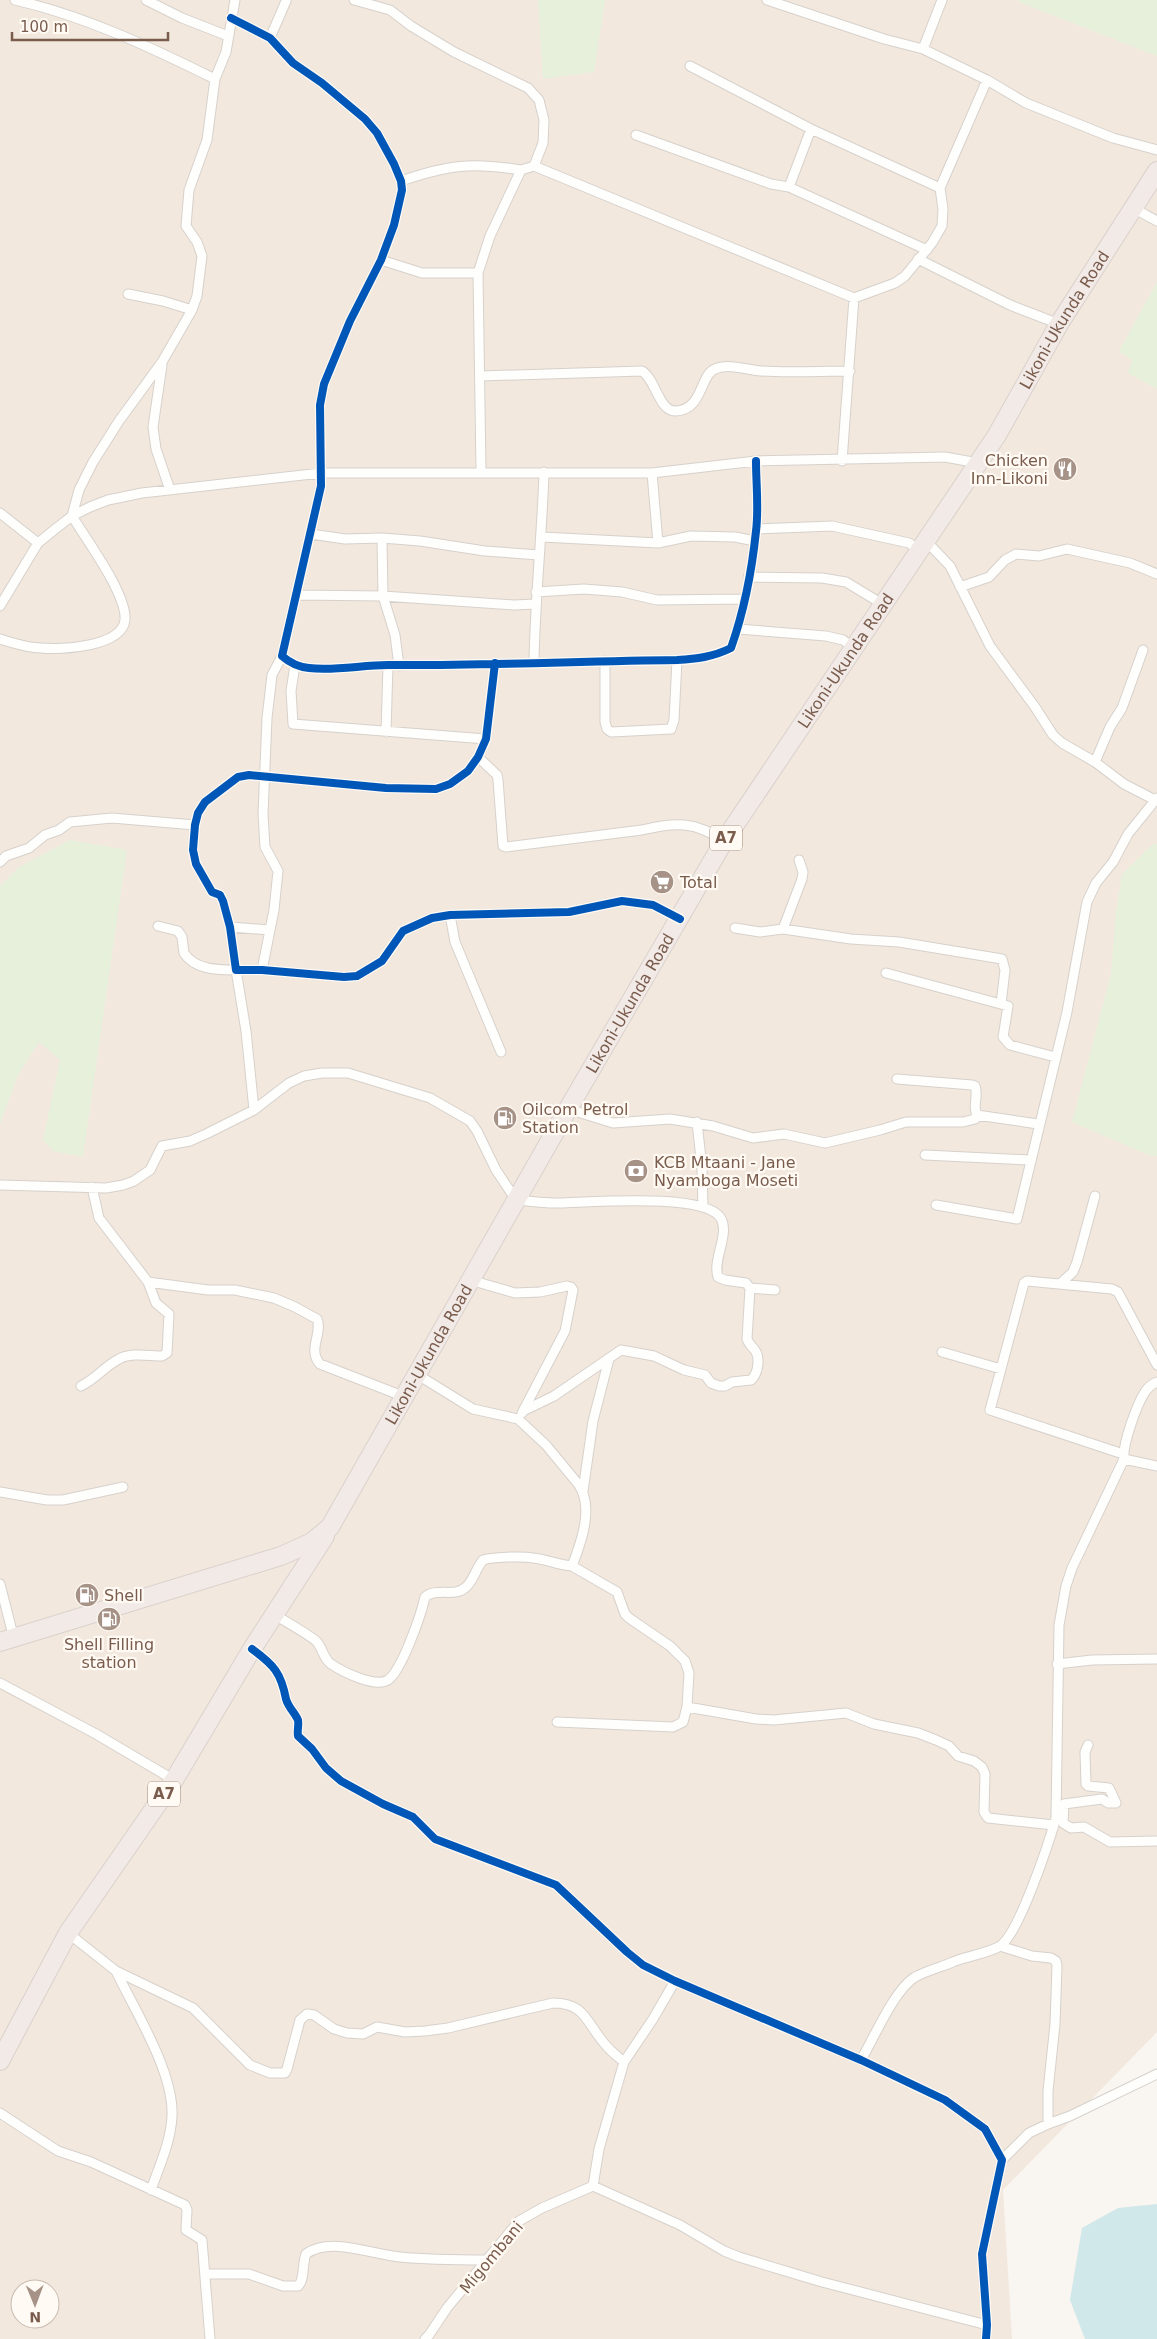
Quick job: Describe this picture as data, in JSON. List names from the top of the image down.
{
  "streets": {
    "highway": ["Likoni-Ukunda Road", "A7"],
    "street": ["Migombani"]
  },
  "crossings": [
    ["Likoni-Ukunda Road", "A7"]
  ],
  "places": {
    "restaurant": ["Chicken Inn-Likoni"],
    "supermarket": ["Total"],
    "fuel station": ["Oilcom Petrol Station", "Shell", "Shell Filling station"],
    "bank": ["KCB Mtaani - Jane Nyamboga Moseti"]
  },
  "scale_bar": "100 m",
  "north": "bottom"
}
